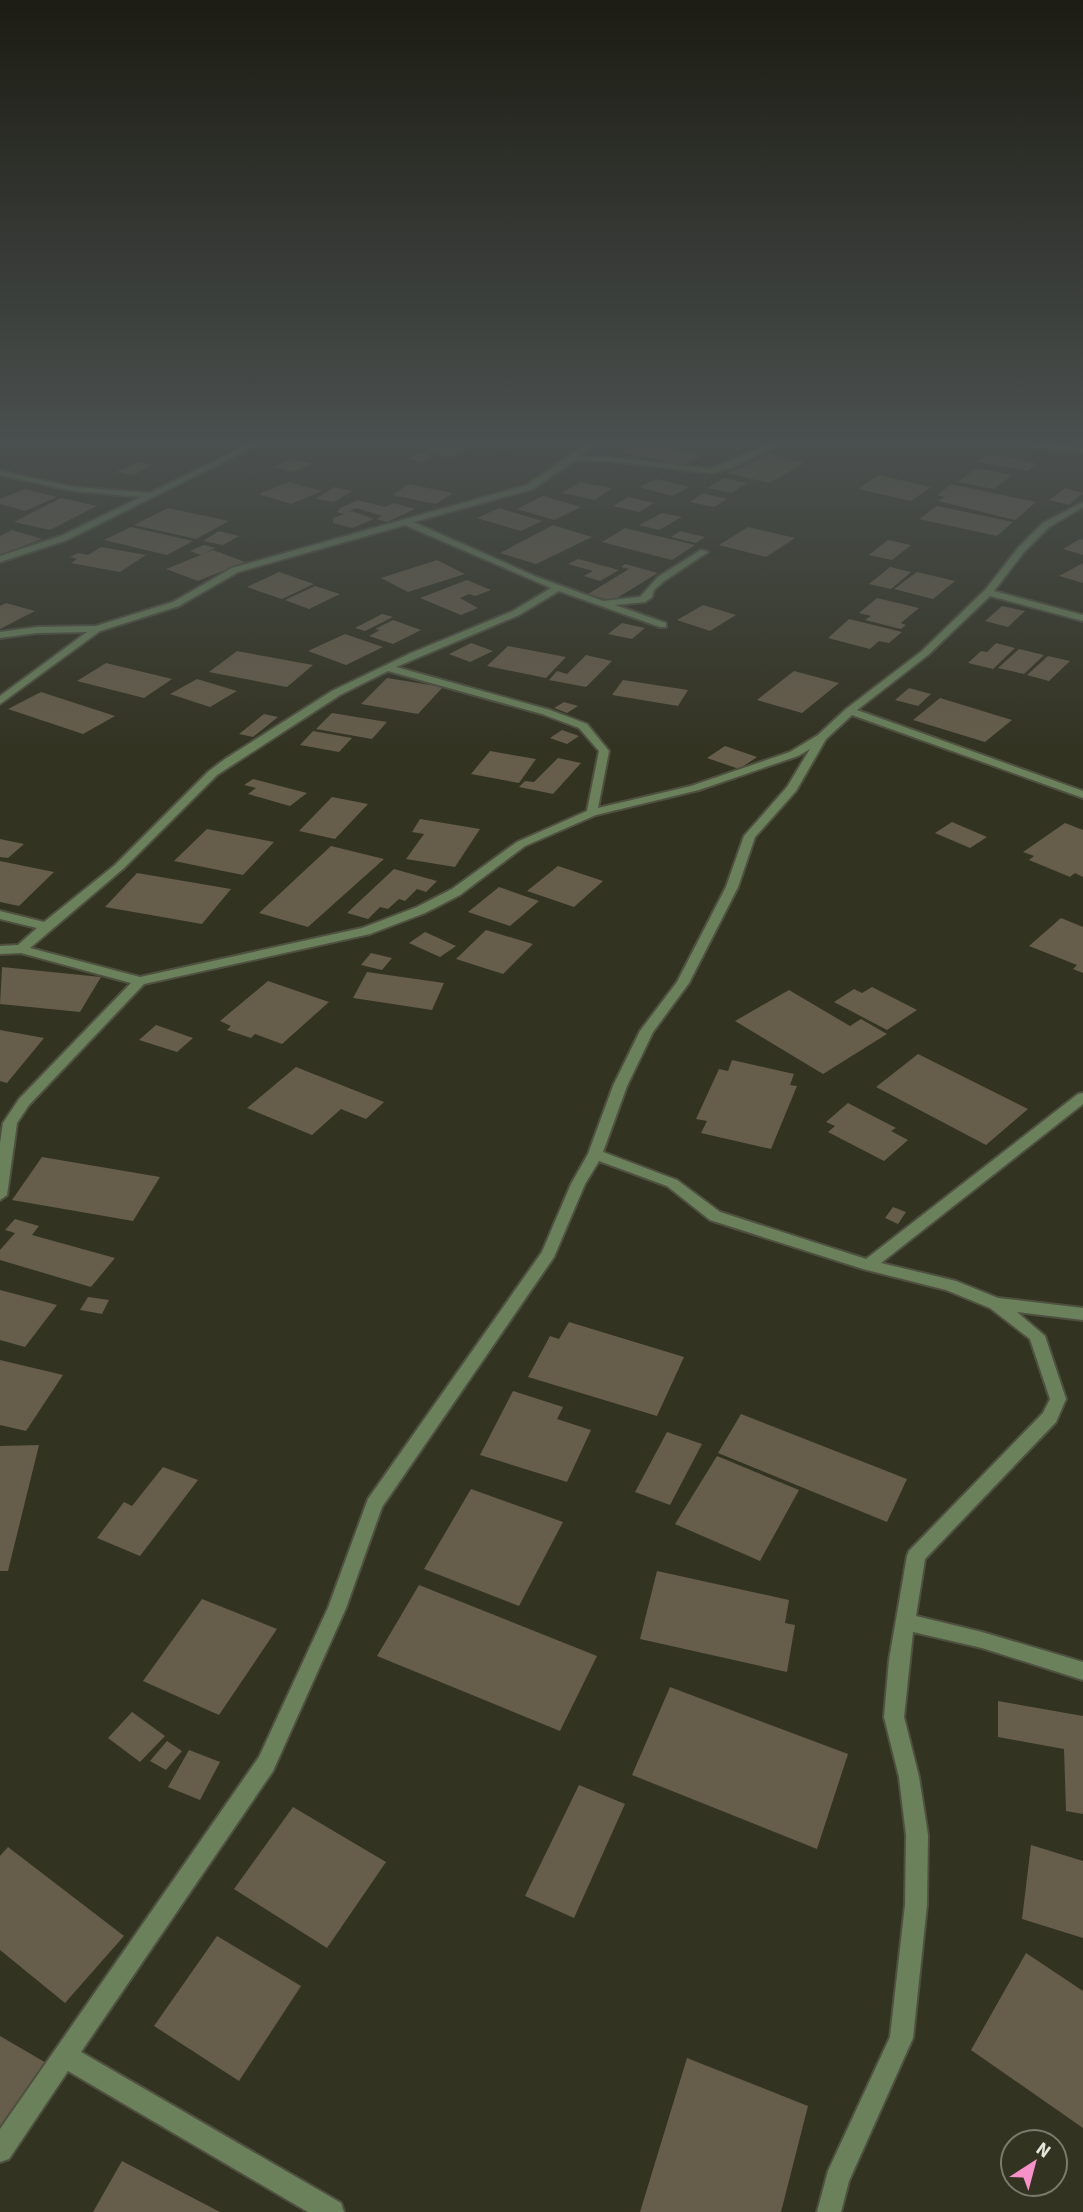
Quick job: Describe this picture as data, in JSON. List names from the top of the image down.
{
  "north": "top right"
}
